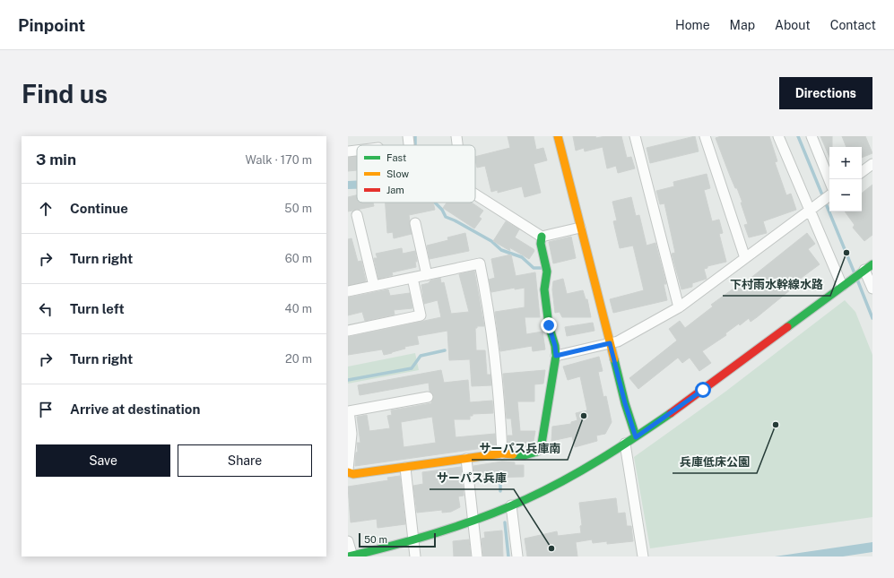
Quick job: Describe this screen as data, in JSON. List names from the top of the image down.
{
  "places": [
    "下村雨水幹線水路",
    "サーパス兵庫南",
    "兵庫低床公園",
    "サーパス兵庫"
  ],
  "legend": ["Fast", "Slow", "Jam"],
  "scale_bar": "50 m",
  "page": {
    "header": "Pinpoint",
    "nav": [
      "Home",
      "Map",
      "About",
      "Contact"
    ],
    "buttons": [
      "Directions",
      ["Save", "Share"]
    ],
    "title": "Find us",
    "heading": ["3 min", "Walk · 170 m"],
    "map_buttons": ["+", "−"],
    "list": [
      ["Continue", "50 m"],
      ["Turn right", "60 m"],
      ["Turn left", "40 m"],
      ["Turn right", "20 m"],
      "Arrive at destination"
    ],
    "scale": "50 m"
  }
}
